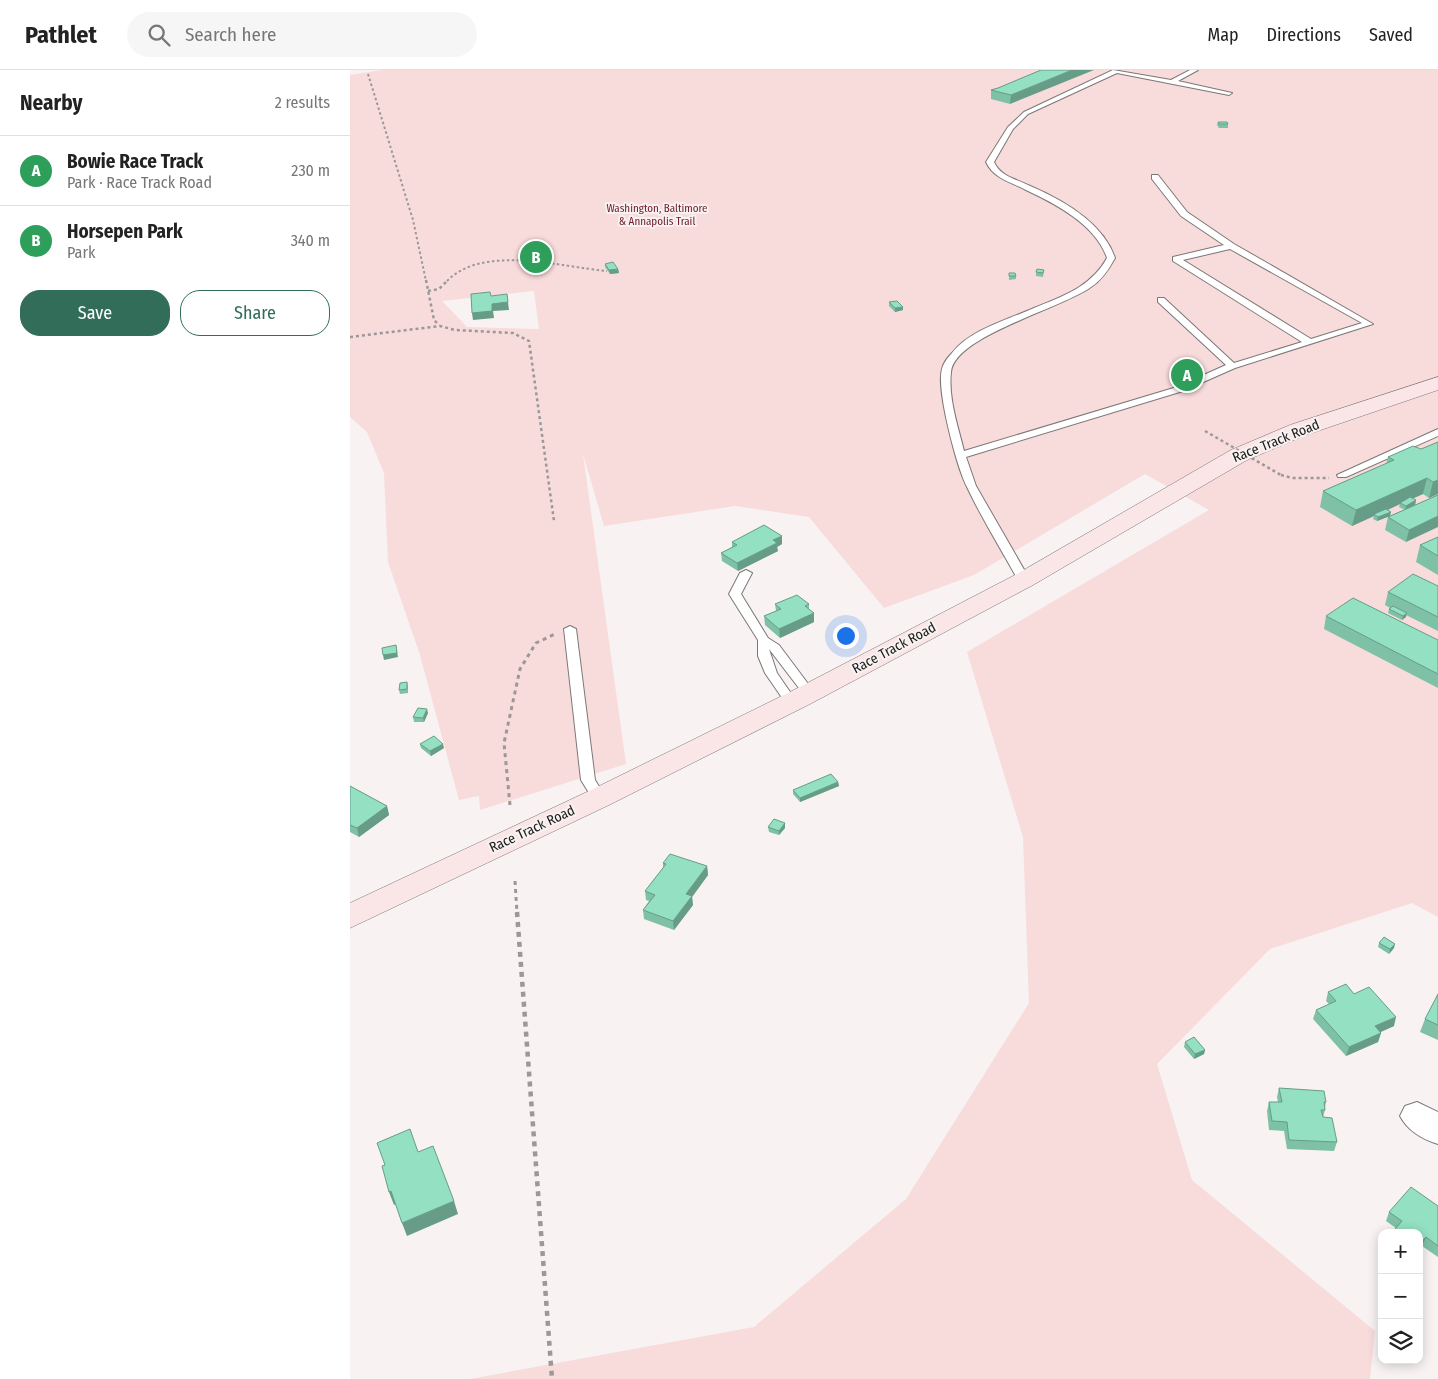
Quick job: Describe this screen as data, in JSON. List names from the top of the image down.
{
  "streets": {
    "street": ["Race Track Road"]
  },
  "parks": ["Washington, Baltimore & Annapolis Trail"],
  "page": {
    "header": "Pathlet",
    "search": "Search here",
    "nav": ["Map", "Directions", "Saved"],
    "heading": ["Nearby", "2 results"],
    "list": [
      {
        "mark": "A",
        "name": "Bowie Race Track",
        "note": "Park · Race Track Road",
        "value": "230 m"
      },
      {
        "mark": "B",
        "name": "Horsepen Park",
        "note": "Park",
        "value": "340 m"
      }
    ],
    "pins": ["B", "A"],
    "buttons": ["Save", "Share"],
    "map_buttons": ["+", "−"]
  }
}
